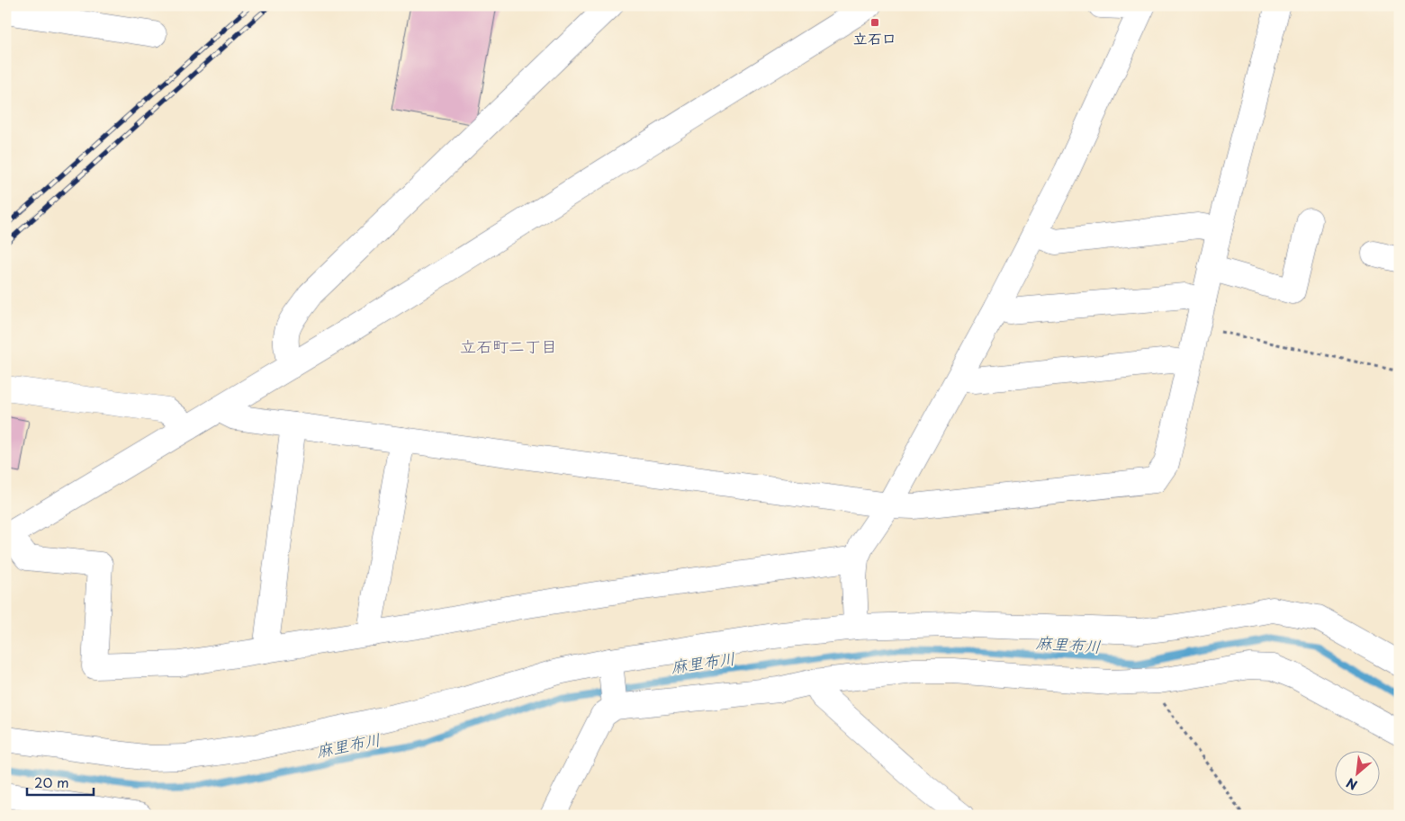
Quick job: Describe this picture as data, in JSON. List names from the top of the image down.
{
  "districts": ["立石町二丁目"],
  "water": ["麻里布川"],
  "places": {
    "transit": ["立石口"]
  },
  "scale_bar": "20 m",
  "north": "bottom left"
}
